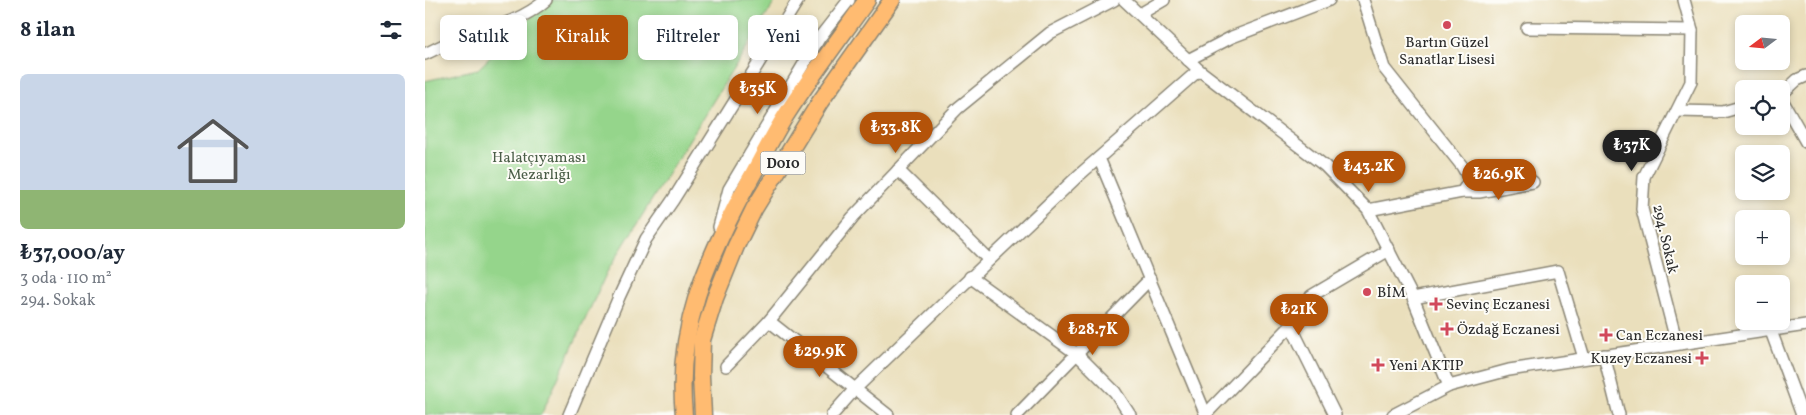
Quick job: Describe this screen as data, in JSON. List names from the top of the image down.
{
  "streets": {
    "highway": ["D010"],
    "street": ["294. Sokak"]
  },
  "parks": ["Halatçıyaması Mezarlığı"],
  "places": {
    "other": ["Bartın Güzel Sanatlar Lisesi", "BİM"],
    "health": [
      "Sevinç Eczanesi",
      "Özdağ Eczanesi",
      "Can Eczanesi",
      "Kuzey Eczanesi",
      "Yeni AKTIP"
    ]
  },
  "north": "left",
  "page": {
    "heading": "8 ilan",
    "map_buttons": ["+", "−"],
    "chip": [
      "Satılık",
      "Kiralık",
      "Filtreler",
      "Yeni"
    ],
    "list": [
      {
        "name": "₺37,000/ay",
        "note": "3 oda · 110 m² · 294. Sokak"
      }
    ],
    "price": [
      "₺35K",
      "₺33.8K",
      "₺37K",
      "₺43.2K",
      "₺26.9K",
      "₺21K",
      "₺28.7K",
      "₺29.9K"
    ]
  }
}
